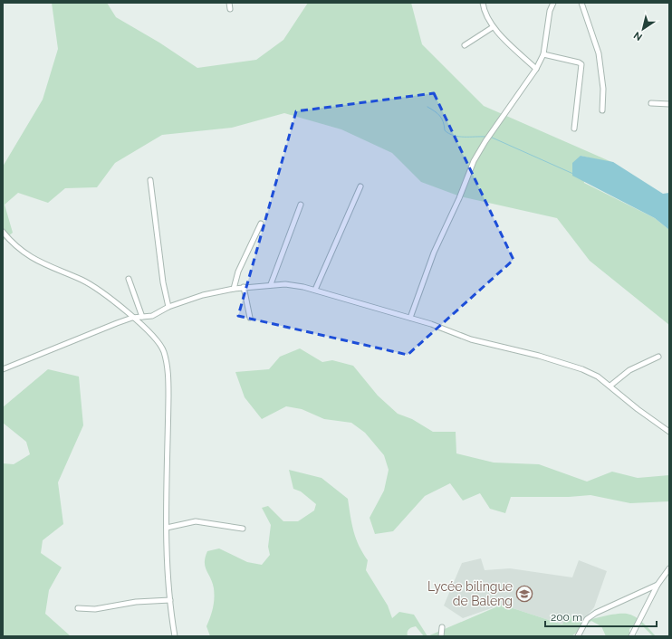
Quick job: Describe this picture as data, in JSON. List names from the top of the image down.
{
  "places": {
    "school or university": ["Lycée bilingue de Baleng"]
  },
  "scale_bar": "200 m",
  "north": "bottom left"
}
